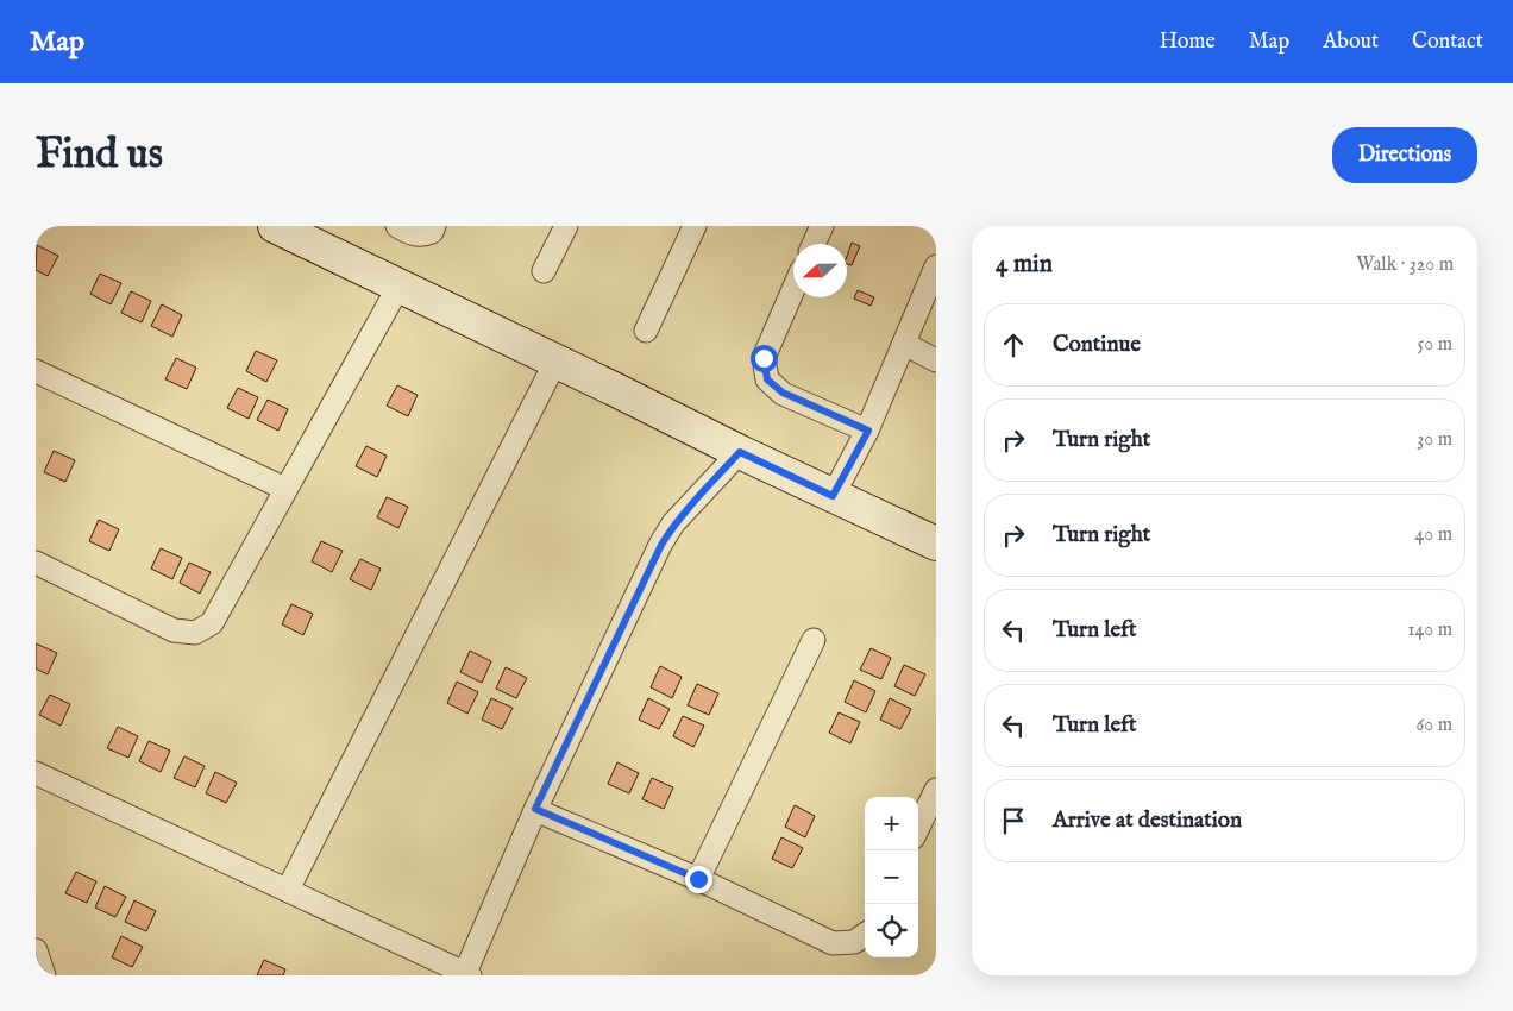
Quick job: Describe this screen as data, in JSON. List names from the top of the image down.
{
  "north": "left",
  "page": {
    "header": "Map",
    "nav": [
      "Home",
      "Map",
      "About",
      "Contact"
    ],
    "buttons": "Directions",
    "title": "Find us",
    "heading": ["4 min", "Walk · 320 m"],
    "list": [
      ["Continue", "50 m"],
      ["Turn right", "30 m"],
      ["Turn right", "40 m"],
      ["Turn left", "140 m"],
      ["Turn left", "60 m"],
      "Arrive at destination"
    ],
    "map_buttons": ["+", "−"]
  }
}
